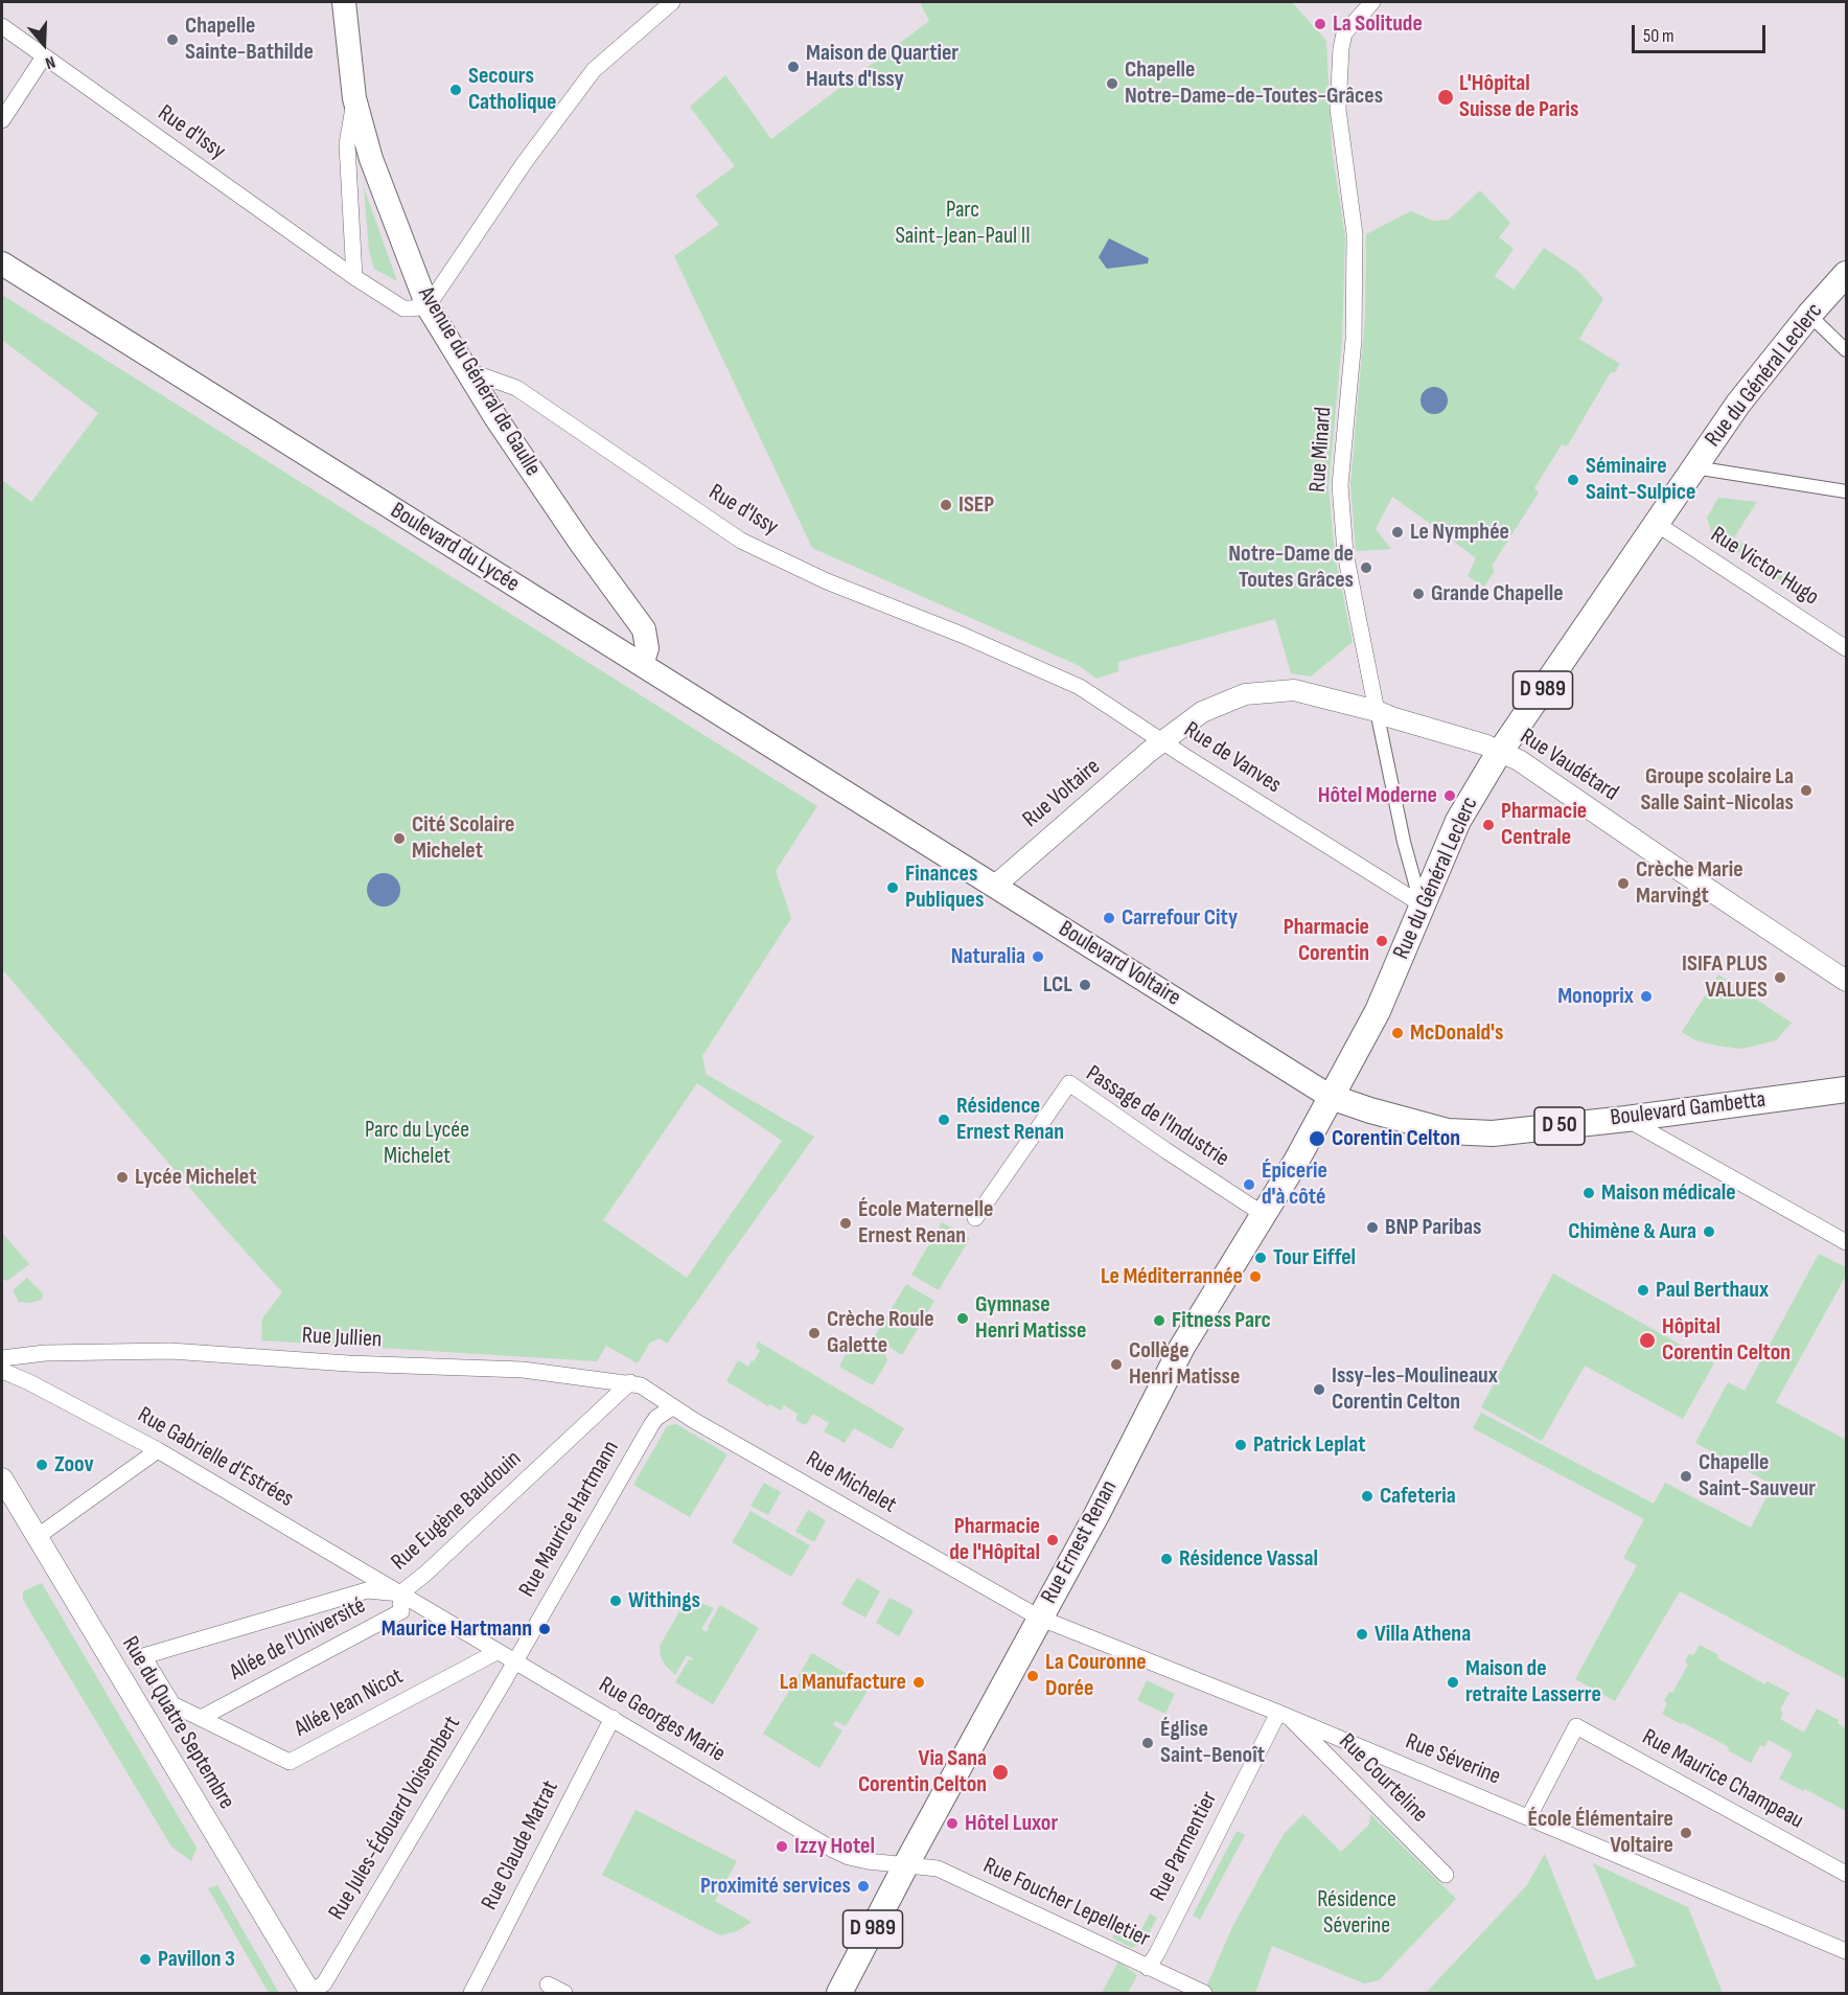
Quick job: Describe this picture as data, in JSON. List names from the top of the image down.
{
  "streets": {
    "main road": [
      "Rue du Général Leclerc",
      "Avenue du Général de Gaulle",
      "Boulevard du Lycée",
      "D 989",
      "Boulevard Voltaire",
      "Boulevard Gambetta",
      "D 50",
      "Rue Ernest Renan"
    ],
    "street": [
      "Rue d'Issy",
      "Rue Minard",
      "Rue Victor Hugo",
      "Rue de Vanves",
      "Rue Vaudétard",
      "Rue Voltaire",
      "Passage de l'Industrie",
      "Rue Jullien",
      "Rue Gabrielle d'Estrées",
      "Rue Michelet",
      "Rue Eugène Baudouin",
      "Rue Maurice Hartmann",
      "Allée de l'Université",
      "Allée Jean Nicot",
      "Rue Georges Marie",
      "Rue du Quatre Septembre",
      "Rue Séverine",
      "Rue Courteline",
      "Rue Maurice Champeau",
      "Rue Jules-Édouard Voisembert",
      "Rue Claude Matrat",
      "Rue Parmentier",
      "Rue Foucher Lepelletier"
    ]
  },
  "crossings": [
    ["Rue d'Issy", "Avenue du Général de Gaulle"],
    ["Rue d'Issy", "Rue de Vanves"],
    ["Rue du Général Leclerc", "Rue Minard"],
    ["Rue du Général Leclerc", "Rue Victor Hugo"],
    ["Rue du Général Leclerc", "Rue de Vanves"],
    ["Rue du Général Leclerc", "Rue Vaudétard"],
    ["Rue du Général Leclerc", "Boulevard Voltaire"],
    ["Rue du Général Leclerc", "Boulevard Gambetta"],
    ["Rue du Général Leclerc", "Rue Ernest Renan"],
    ["Avenue du Général de Gaulle", "Boulevard du Lycée"],
    ["Rue Minard", "Rue de Vanves"],
    ["Rue Minard", "Rue Vaudétard"],
    ["Boulevard du Lycée", "Boulevard Voltaire"],
    ["Rue de Vanves", "Rue Vaudétard"],
    ["Rue de Vanves", "Rue Voltaire"],
    ["Rue Vaudétard", "Rue Voltaire"],
    ["Rue Voltaire", "Boulevard Voltaire"],
    ["Boulevard Voltaire", "Boulevard Gambetta"],
    ["Boulevard Voltaire", "Rue Ernest Renan"],
    ["Boulevard Gambetta", "Rue Ernest Renan"],
    ["Passage de l'Industrie", "Rue Ernest Renan"],
    ["Rue Jullien", "Rue Michelet"],
    ["Rue Jullien", "Rue Eugène Baudouin"],
    ["Rue Gabrielle d'Estrées", "Rue Eugène Baudouin"],
    ["Rue Gabrielle d'Estrées", "Allée de l'Université"],
    ["Rue Gabrielle d'Estrées", "Rue Georges Marie"],
    ["Rue Michelet", "Rue Eugène Baudouin"],
    ["Rue Michelet", "Rue Maurice Hartmann"],
    ["Rue Michelet", "Rue Ernest Renan"],
    ["Rue Michelet", "Rue Séverine"],
    ["Rue Eugène Baudouin", "Allée de l'Université"],
    ["Rue Eugène Baudouin", "Allée Jean Nicot"],
    ["Rue Eugène Baudouin", "Rue Georges Marie"],
    ["Rue Maurice Hartmann", "Rue Georges Marie"],
    ["Rue Maurice Hartmann", "Rue Jules-Édouard Voisembert"],
    ["Rue Ernest Renan", "Rue Georges Marie"],
    ["Rue Ernest Renan", "Rue Séverine"],
    ["Rue Ernest Renan", "Rue Foucher Lepelletier"],
    ["Allée de l'Université", "Allée Jean Nicot"],
    ["Allée de l'Université", "Rue Georges Marie"],
    ["Allée Jean Nicot", "Rue Georges Marie"],
    ["Rue Georges Marie", "Rue Jules-Édouard Voisembert"],
    ["Rue Georges Marie", "Rue Claude Matrat"],
    ["Rue Georges Marie", "Rue Foucher Lepelletier"],
    ["Rue du Quatre Septembre", "Rue Jules-Édouard Voisembert"],
    ["Rue Séverine", "Rue Courteline"],
    ["Rue Séverine", "Rue Maurice Champeau"],
    ["Rue Séverine", "Rue Parmentier"],
    ["Rue Courteline", "Rue Parmentier"],
    ["Rue Parmentier", "Rue Foucher Lepelletier"]
  ],
  "parks": ["Parc Saint-Jean-Paul II", "Parc du Lycée Michelet", "Résidence Séverine"],
  "places": [
    "La Solitude",
    "Chapelle Sainte-Bathilde",
    "Maison de Quartier Hauts d'Issy",
    "Chapelle Notre-Dame-de-Toutes-Grâces",
    "Secours Catholique",
    "L'Hôpital Suisse de Paris",
    "Séminaire Saint-Sulpice",
    "ISEP",
    "Le Nymphée",
    "Notre-Dame de Toutes Grâces",
    "Grande Chapelle",
    "Groupe scolaire La Salle Saint-Nicolas",
    "Hôtel Moderne",
    "Pharmacie Centrale",
    "Cité Scolaire Michelet",
    "Crèche Marie Marvingt",
    "Finances Publiques",
    "Carrefour City",
    "Pharmacie Corentin",
    "Naturalia",
    "ISIFA PLUS VALUES",
    "LCL",
    "Monoprix",
    "McDonald's",
    "Résidence Ernest Renan",
    "Corentin Celton",
    "Lycée Michelet",
    "Épicerie d'à côté",
    "Maison médicale",
    "École Maternelle Ernest Renan",
    "BNP Paribas",
    "Chimène & Aura",
    "Tour Eiffel",
    "Le Méditerrannée",
    "Paul Berthaux",
    "Gymnase Henri Matisse",
    "Fitness Parc",
    "Crèche Roule Galette",
    "Hôpital Corentin Celton",
    "Collège Henri Matisse",
    "Issy-les-Moulineaux Corentin Celton",
    "Patrick Leplat",
    "Zoov",
    "Chapelle Saint-Sauveur",
    "Cafeteria",
    "Pharmacie de l'Hôpital",
    "Résidence Vassal",
    "Withings",
    "Maurice Hartmann",
    "Villa Athena",
    "La Couronne Dorée",
    "La Manufacture",
    "Maison de retraite Lasserre",
    "Église Saint-Benoît",
    "Via Sana Corentin Celton",
    "Hôtel Luxor",
    "École Élémentaire Voltaire",
    "Izzy Hotel",
    "Proximité services",
    "Pavillon 3"
  ],
  "scale_bar": "50 m",
  "north": "bottom"
}
